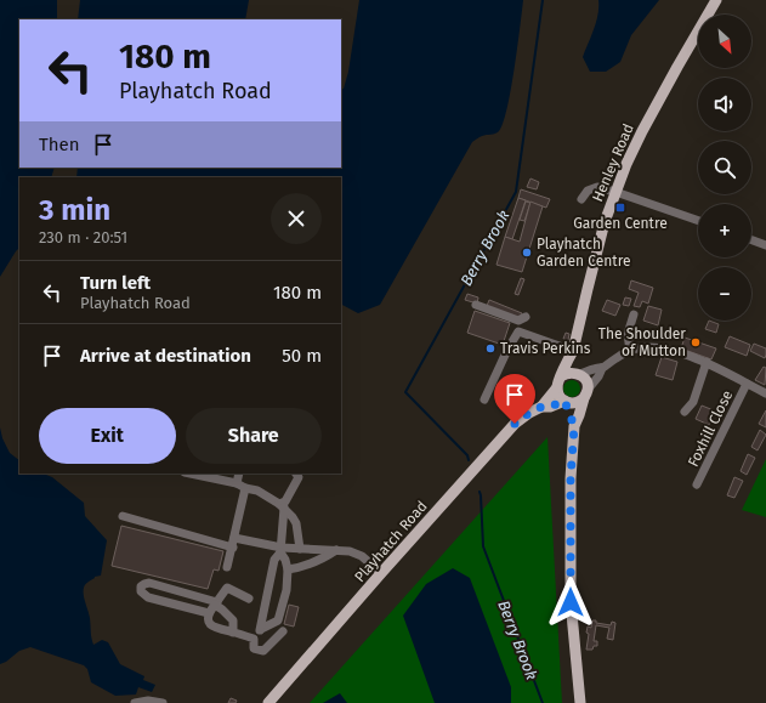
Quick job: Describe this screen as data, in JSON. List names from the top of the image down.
{
  "streets": {
    "main road": ["Henley Road", "Playhatch Road"],
    "street": ["Foxhill Close"]
  },
  "crossings": [
    ["Henley Road", "Playhatch Road"]
  ],
  "water": ["Berry Brook"],
  "places": {
    "transit": ["Garden Centre"],
    "other": ["Playhatch Garden Centre", "The Shoulder of Mutton", "Travis Perkins"]
  },
  "north": "bottom right",
  "page": {
    "map_buttons": ["+", "−"],
    "turn": ["180 m", "Playhatch Road"],
    "then": "Then",
    "heading": ["3 min", "230 m · 20:51"],
    "list": [
      {
        "name": "Turn left",
        "note": "Playhatch Road",
        "value": "180 m"
      },
      {
        "name": "Arrive at destination",
        "value": "50 m"
      }
    ],
    "buttons": ["Exit", "Share"]
  }
}
